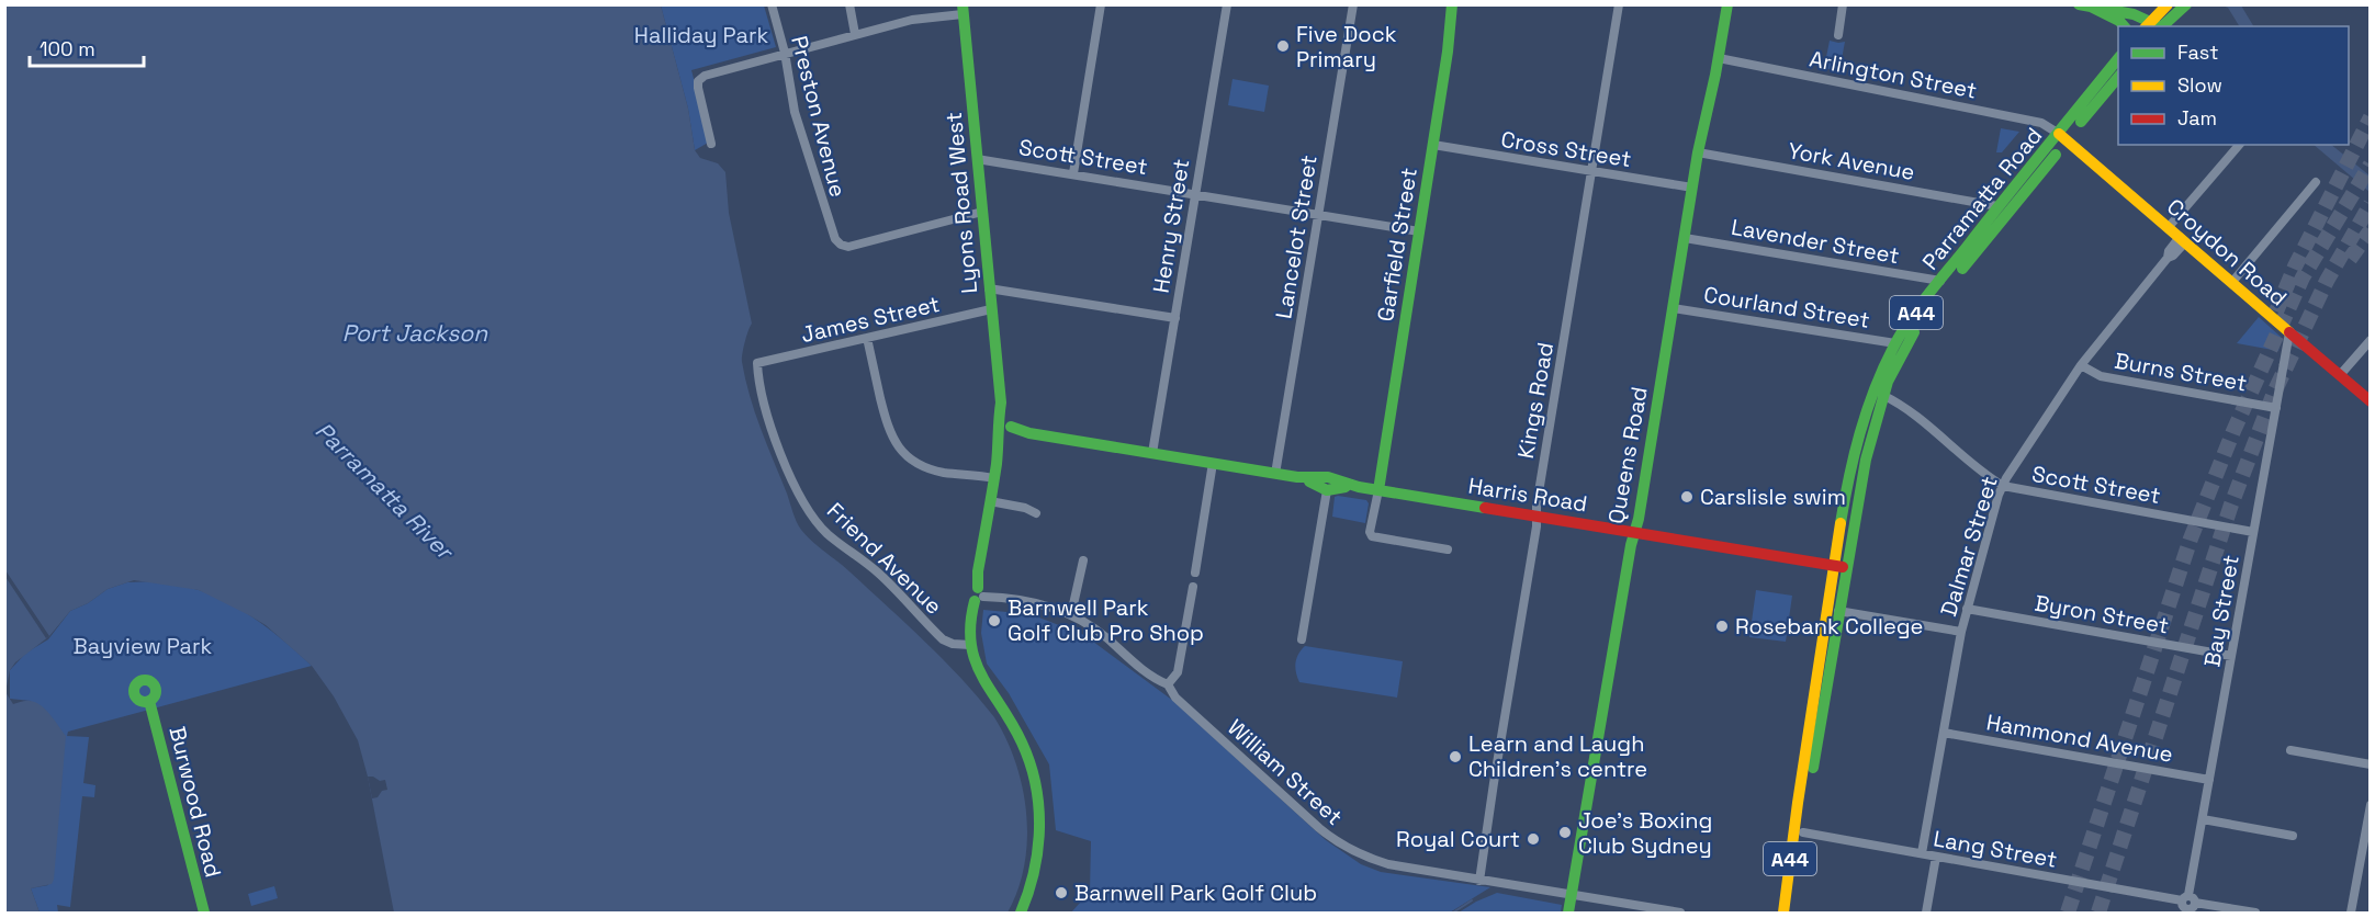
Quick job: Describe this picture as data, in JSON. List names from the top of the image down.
{
  "streets": {
    "main road": [
      "Parramatta Road",
      "Lyons Road West",
      "Garfield Street",
      "Croydon Road",
      "A44",
      "Queens Road",
      "Harris Road",
      "Burwood Road"
    ],
    "street": [
      "Arlington Street",
      "Preston Avenue",
      "Cross Street",
      "Scott Street",
      "York Avenue",
      "Henry Street",
      "Lancelot Street",
      "Lavender Street",
      "Courland Street",
      "James Street",
      "Burns Street",
      "Kings Road",
      "Dalmar Street",
      "Friend Avenue",
      "Bay Street",
      "Byron Street",
      "Hammond Avenue",
      "William Street",
      "Lang Street"
    ]
  },
  "crossings": [
    ["Arlington Street", "Parramatta Road"],
    ["Arlington Street", "Croydon Road"],
    ["Arlington Street", "Queens Road"],
    ["Preston Avenue", "Lyons Road West"],
    ["Cross Street", "Garfield Street"],
    ["Cross Street", "Kings Road"],
    ["Cross Street", "Queens Road"],
    ["Scott Street", "Parramatta Road"],
    ["Scott Street", "Lyons Road West"],
    ["Scott Street", "Henry Street"],
    ["Scott Street", "Lancelot Street"],
    ["Scott Street", "Garfield Street"],
    ["Scott Street", "Dalmar Street"],
    ["Scott Street", "Bay Street"],
    ["York Avenue", "Parramatta Road"],
    ["York Avenue", "Queens Road"],
    ["Parramatta Road", "Lavender Street"],
    ["Parramatta Road", "Croydon Road"],
    ["Parramatta Road", "Courland Street"],
    ["Parramatta Road", "Harris Road"],
    ["Parramatta Road", "Lang Street"],
    ["Lyons Road West", "James Street"],
    ["Lyons Road West", "Harris Road"],
    ["Henry Street", "Harris Road"],
    ["Lancelot Street", "Harris Road"],
    ["Lavender Street", "Queens Road"],
    ["Garfield Street", "Harris Road"],
    ["Croydon Road", "Dalmar Street"],
    ["Croydon Road", "Bay Street"],
    ["Courland Street", "Queens Road"],
    ["James Street", "Friend Avenue"],
    ["Burns Street", "Dalmar Street"],
    ["Burns Street", "Bay Street"],
    ["Kings Road", "Harris Road"],
    ["Kings Road", "William Street"],
    ["Queens Road", "Harris Road"],
    ["Queens Road", "William Street"],
    ["Dalmar Street", "Byron Street"],
    ["Dalmar Street", "Hammond Avenue"],
    ["Dalmar Street", "Lang Street"],
    ["Bay Street", "Byron Street"],
    ["Bay Street", "Hammond Avenue"],
    ["Bay Street", "Lang Street"]
  ],
  "water": ["Port Jackson", "Parramatta River"],
  "parks": ["Halliday Park", "Bayview Park"],
  "places": [
    "Five Dock Primary",
    "Carslisle swim",
    "Barnwell Park Golf Club Pro Shop",
    "Rosebank College",
    "Learn and Laugh Children's centre",
    "Joe's Boxing Club Sydney",
    "Royal Court",
    "Barnwell Park Golf Club"
  ],
  "legend": ["Fast", "Slow", "Jam"],
  "scale_bar": "100 m"
}
